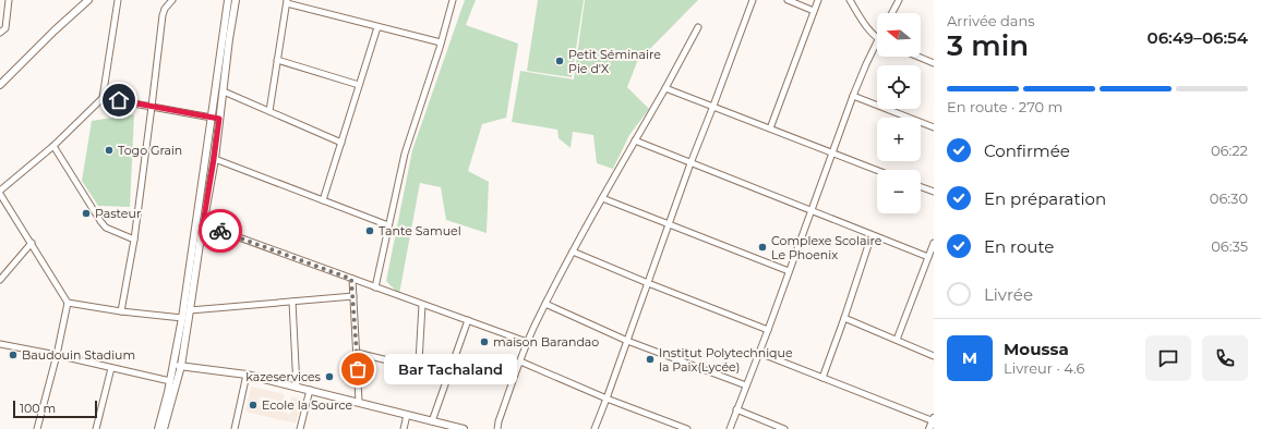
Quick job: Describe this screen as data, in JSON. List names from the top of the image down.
{
  "places": [
    "Petit Séminaire Pie d'X",
    "Togo Grain",
    "Pasteur",
    "Tante Samuel",
    "Complexe Scolaire Le Phoenix",
    "maison Barandao",
    "Baudouin Stadium",
    "Institut Polytechnique la Paix(Lycée)",
    "Bar Tachaland",
    "kazeservices",
    "Ecole la Source"
  ],
  "scale_bar": "100 m",
  "north": "left",
  "page": {
    "heading": ["3 min", "Arrivée dans", "06:49–06:54"],
    "panel": ["Moussa", "Livreur · 4.6"],
    "map_buttons": ["+", "−"],
    "bar": "En route · 270 m",
    "list": [
      ["Confirmée", "06:22"],
      ["En préparation", "06:30"],
      ["En route", "06:35"],
      "Livrée"
    ],
    "round": "M",
    "bubble": "Bar Tachaland",
    "scale": "100 m"
  }
}
